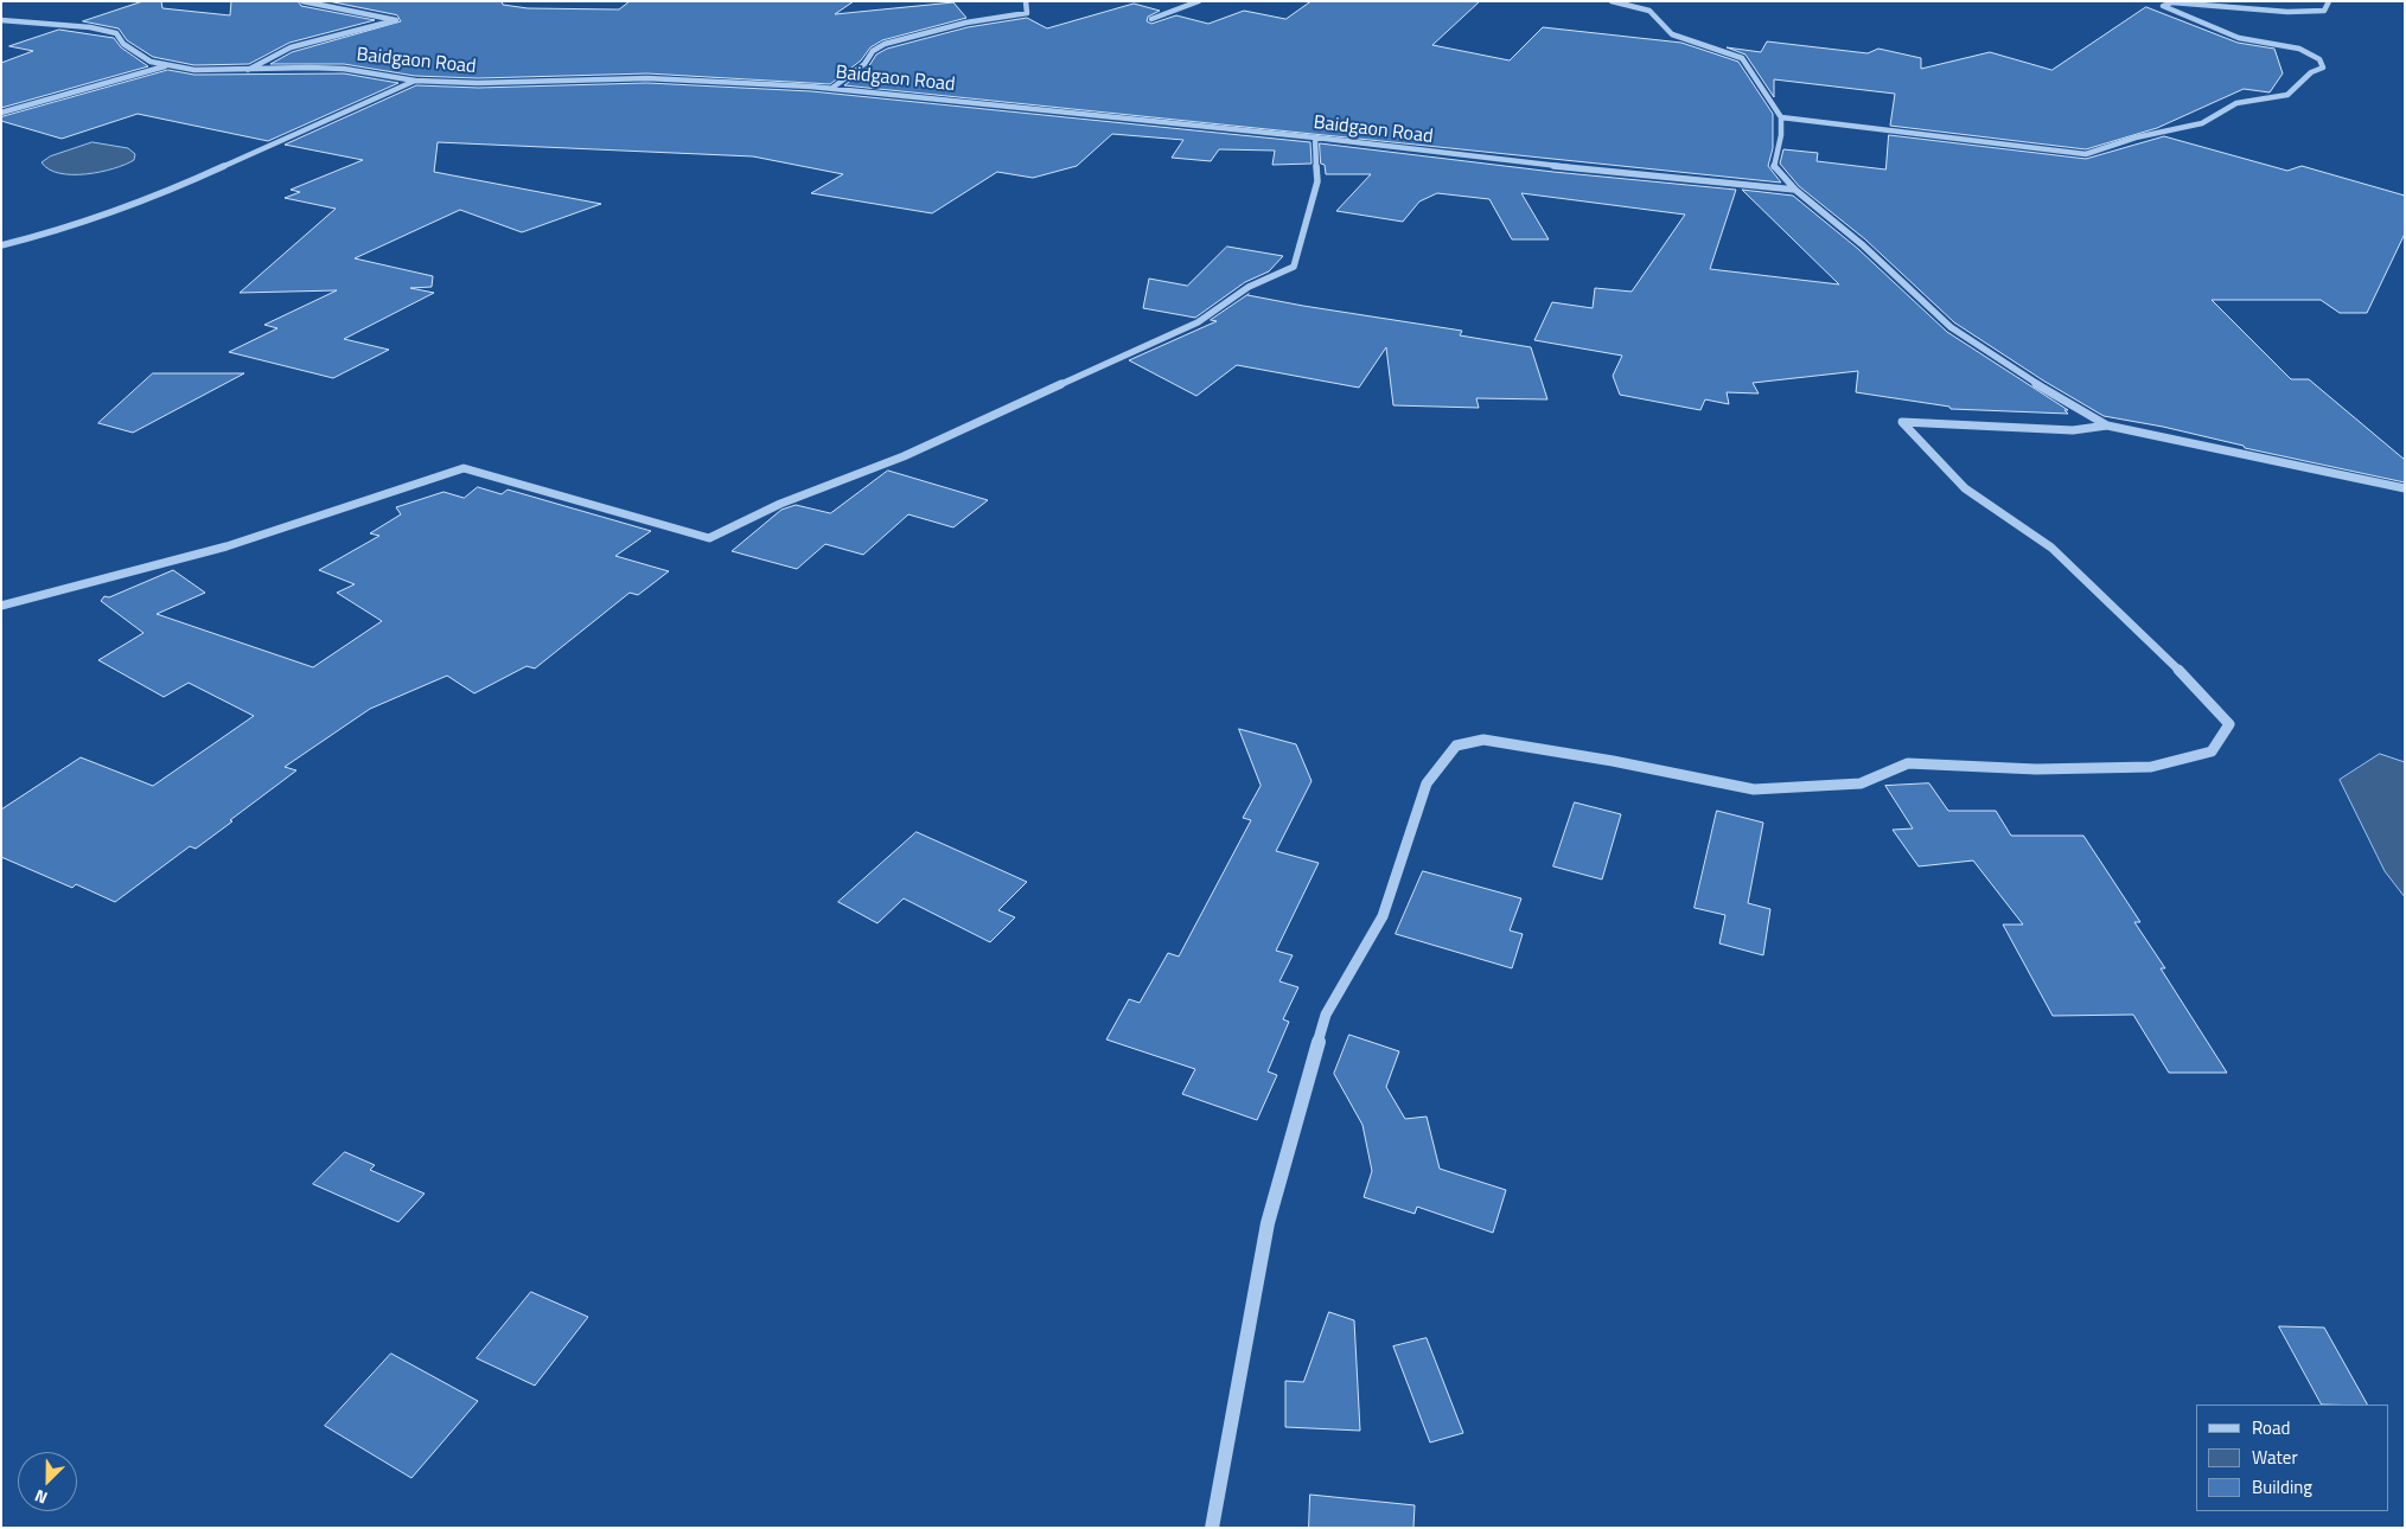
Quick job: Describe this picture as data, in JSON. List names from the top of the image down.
{
  "streets": {
    "street": ["Baidgaon Road"]
  },
  "legend": ["Road", "Water", "Building"],
  "north": "bottom left"
}
